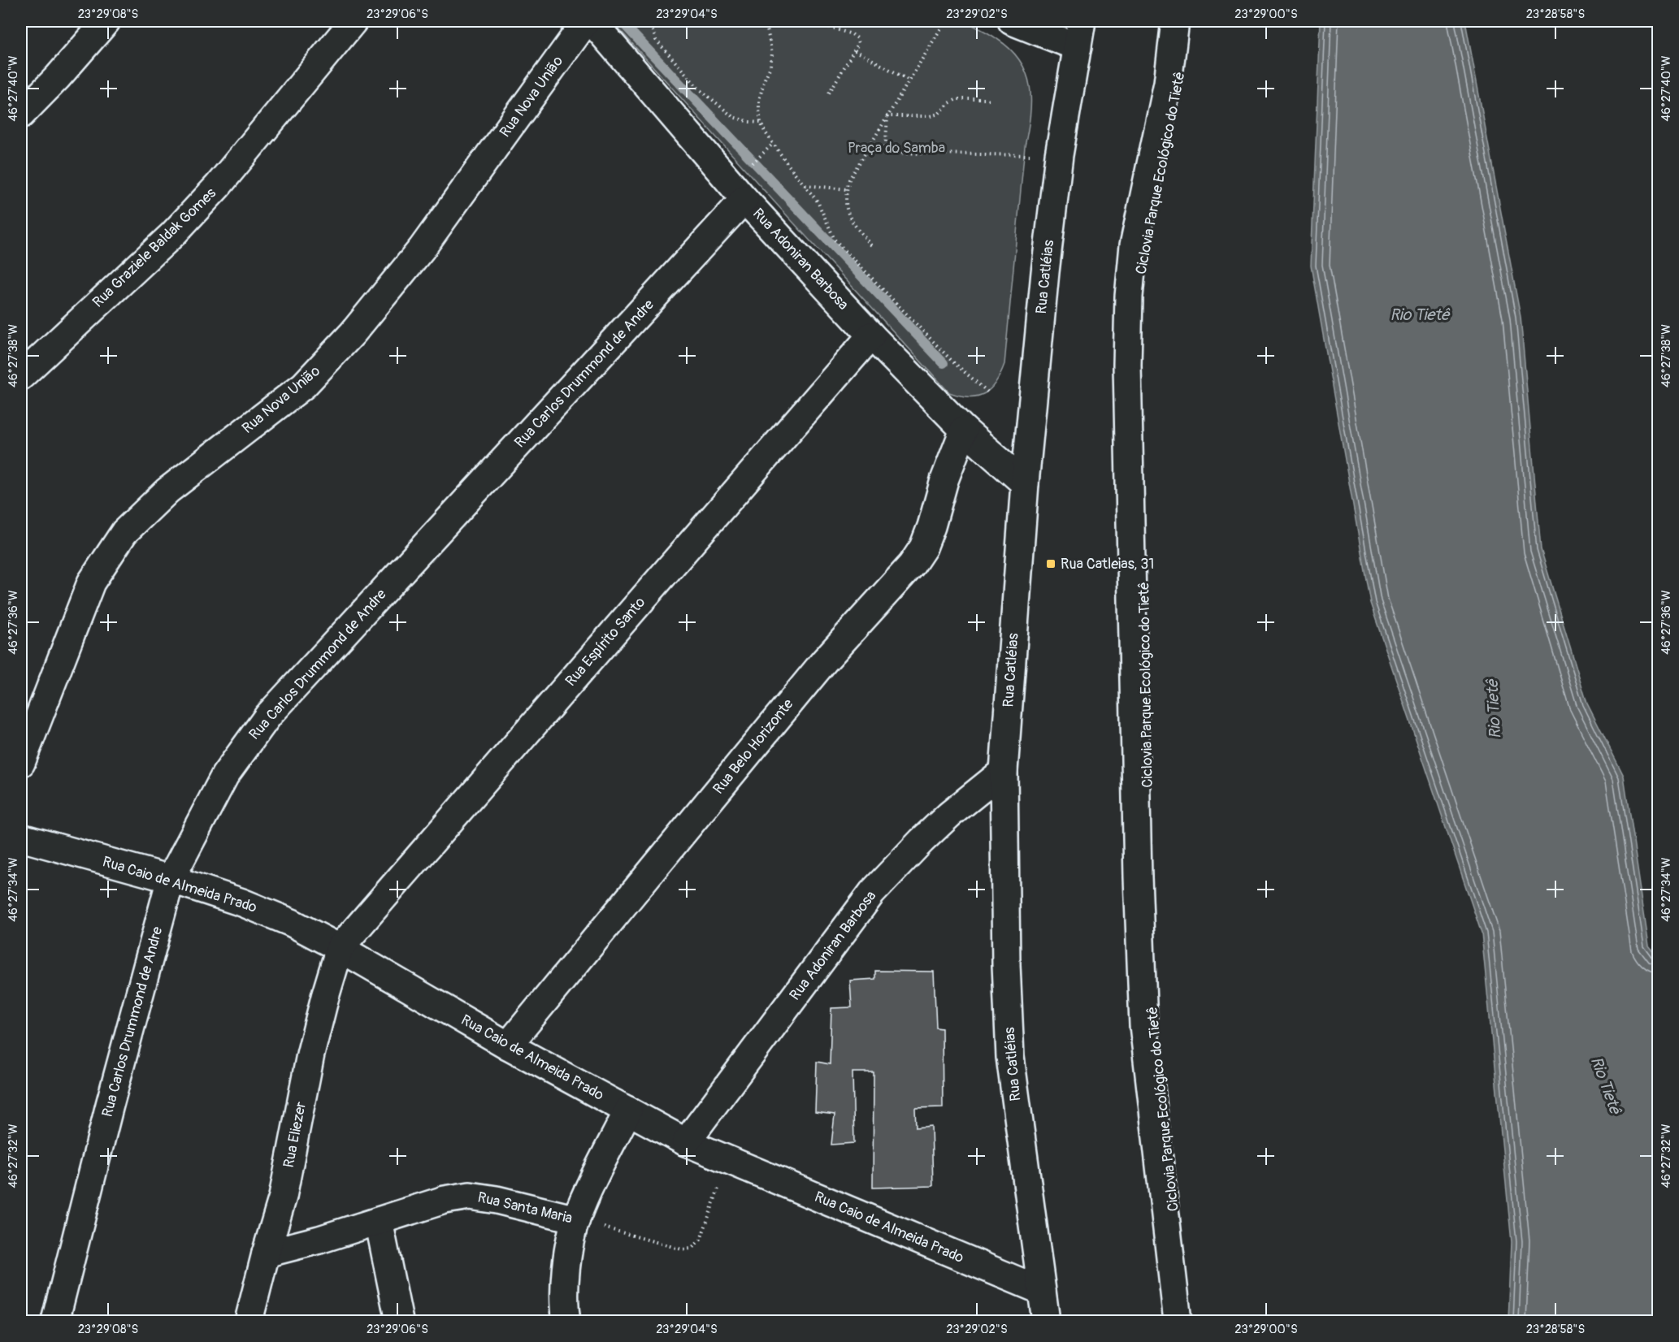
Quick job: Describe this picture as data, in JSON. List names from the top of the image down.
{
  "streets": {
    "street": [
      "Rua Nova União",
      "Rua Graziele Baldak Gomes",
      "Rua Adoniran Barbosa",
      "Rua Catléias",
      "Rua Carlos Drummond de Andre",
      "Rua Espírito Santo",
      "Rua Belo Horizonte",
      "Rua Caio de Almeida Prado",
      "Rua Eliezer",
      "Rua Santa Maria"
    ]
  },
  "crossings": [
    ["Rua Adoniran Barbosa", "Rua Catléias"],
    ["Rua Adoniran Barbosa", "Rua Carlos Drummond de Andre"],
    ["Rua Adoniran Barbosa", "Rua Espírito Santo"],
    ["Rua Adoniran Barbosa", "Rua Belo Horizonte"],
    ["Rua Adoniran Barbosa", "Rua Caio de Almeida Prado"],
    ["Rua Catléias", "Rua Caio de Almeida Prado"],
    ["Rua Carlos Drummond de Andre", "Rua Caio de Almeida Prado"],
    ["Rua Espírito Santo", "Rua Caio de Almeida Prado"],
    ["Rua Espírito Santo", "Rua Eliezer"],
    ["Rua Belo Horizonte", "Rua Caio de Almeida Prado"],
    ["Rua Caio de Almeida Prado", "Rua Eliezer"],
    ["Rua Caio de Almeida Prado", "Rua Santa Maria"],
    ["Rua Eliezer", "Rua Santa Maria"]
  ],
  "water": ["Rio Tietê"],
  "parks": ["Praça do Samba"],
  "places": {
    "transit": ["Rua Catleias, 31"]
  },
  "coordinates": [
    "23°29'08\"S",
    "23°29'06\"S",
    "23°29'04\"S",
    "23°29'02\"S",
    "23°29'00\"S",
    "23°28'58\"S",
    "46°27'40\"W",
    "46°27'38\"W",
    "46°27'36\"W",
    "46°27'34\"W",
    "46°27'32\"W"
  ]
}
